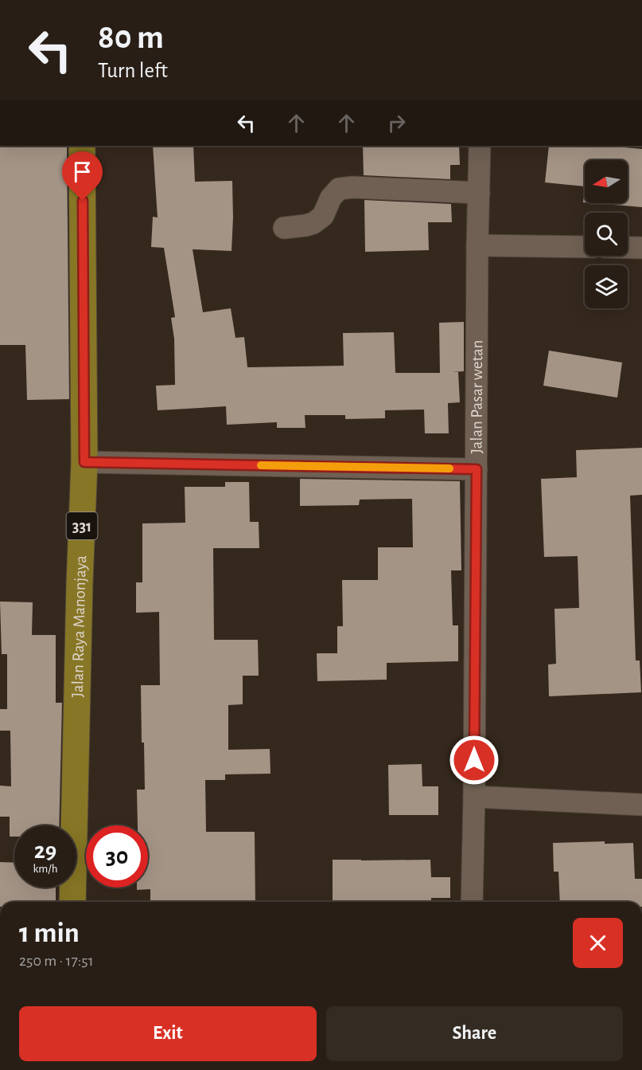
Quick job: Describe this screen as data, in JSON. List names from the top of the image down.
{
  "streets": {
    "main road": ["331", "Jalan Raya Manonjaya"],
    "street": ["Jalan Pasar wetan"]
  },
  "north": "left",
  "page": {
    "turn": ["80 m", "Turn left"],
    "speed": "29 km/h",
    "limit": "30",
    "heading": ["1 min", "250 m · 17:51"],
    "buttons": ["Exit", "Share"]
  }
}
